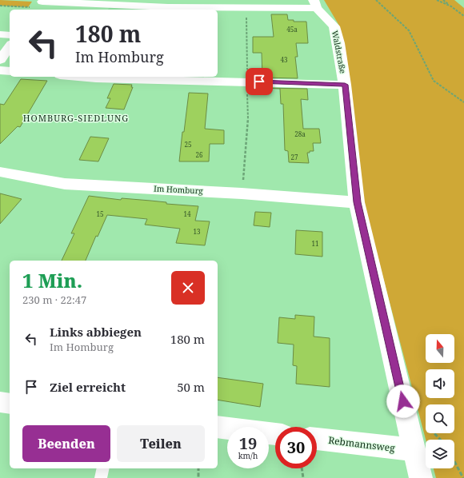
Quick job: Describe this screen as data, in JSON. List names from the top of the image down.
{
  "streets": {
    "street": ["Waldstraße", "Im Homburg", "Rebmannsweg"]
  },
  "crossings": [
    ["Waldstraße", "Im Homburg"],
    ["Waldstraße", "Rebmannsweg"]
  ],
  "districts": ["HOMBURG-SIEDLUNG"],
  "house_numbers": [
    "45a",
    "43",
    "28a",
    "25",
    "26",
    "27",
    "15",
    "14",
    "13",
    "11"
  ],
  "north": "top",
  "page": {
    "turn": ["180 m", "Im Homburg"],
    "heading": ["1 Min.", "230 m · 22:47"],
    "list": [
      {
        "name": "Links abbiegen",
        "note": "Im Homburg",
        "value": "180 m"
      },
      {
        "name": "Ziel erreicht",
        "value": "50 m"
      }
    ],
    "buttons": ["Beenden", "Teilen"],
    "speed": "19 km/h",
    "limit": "30"
  }
}
